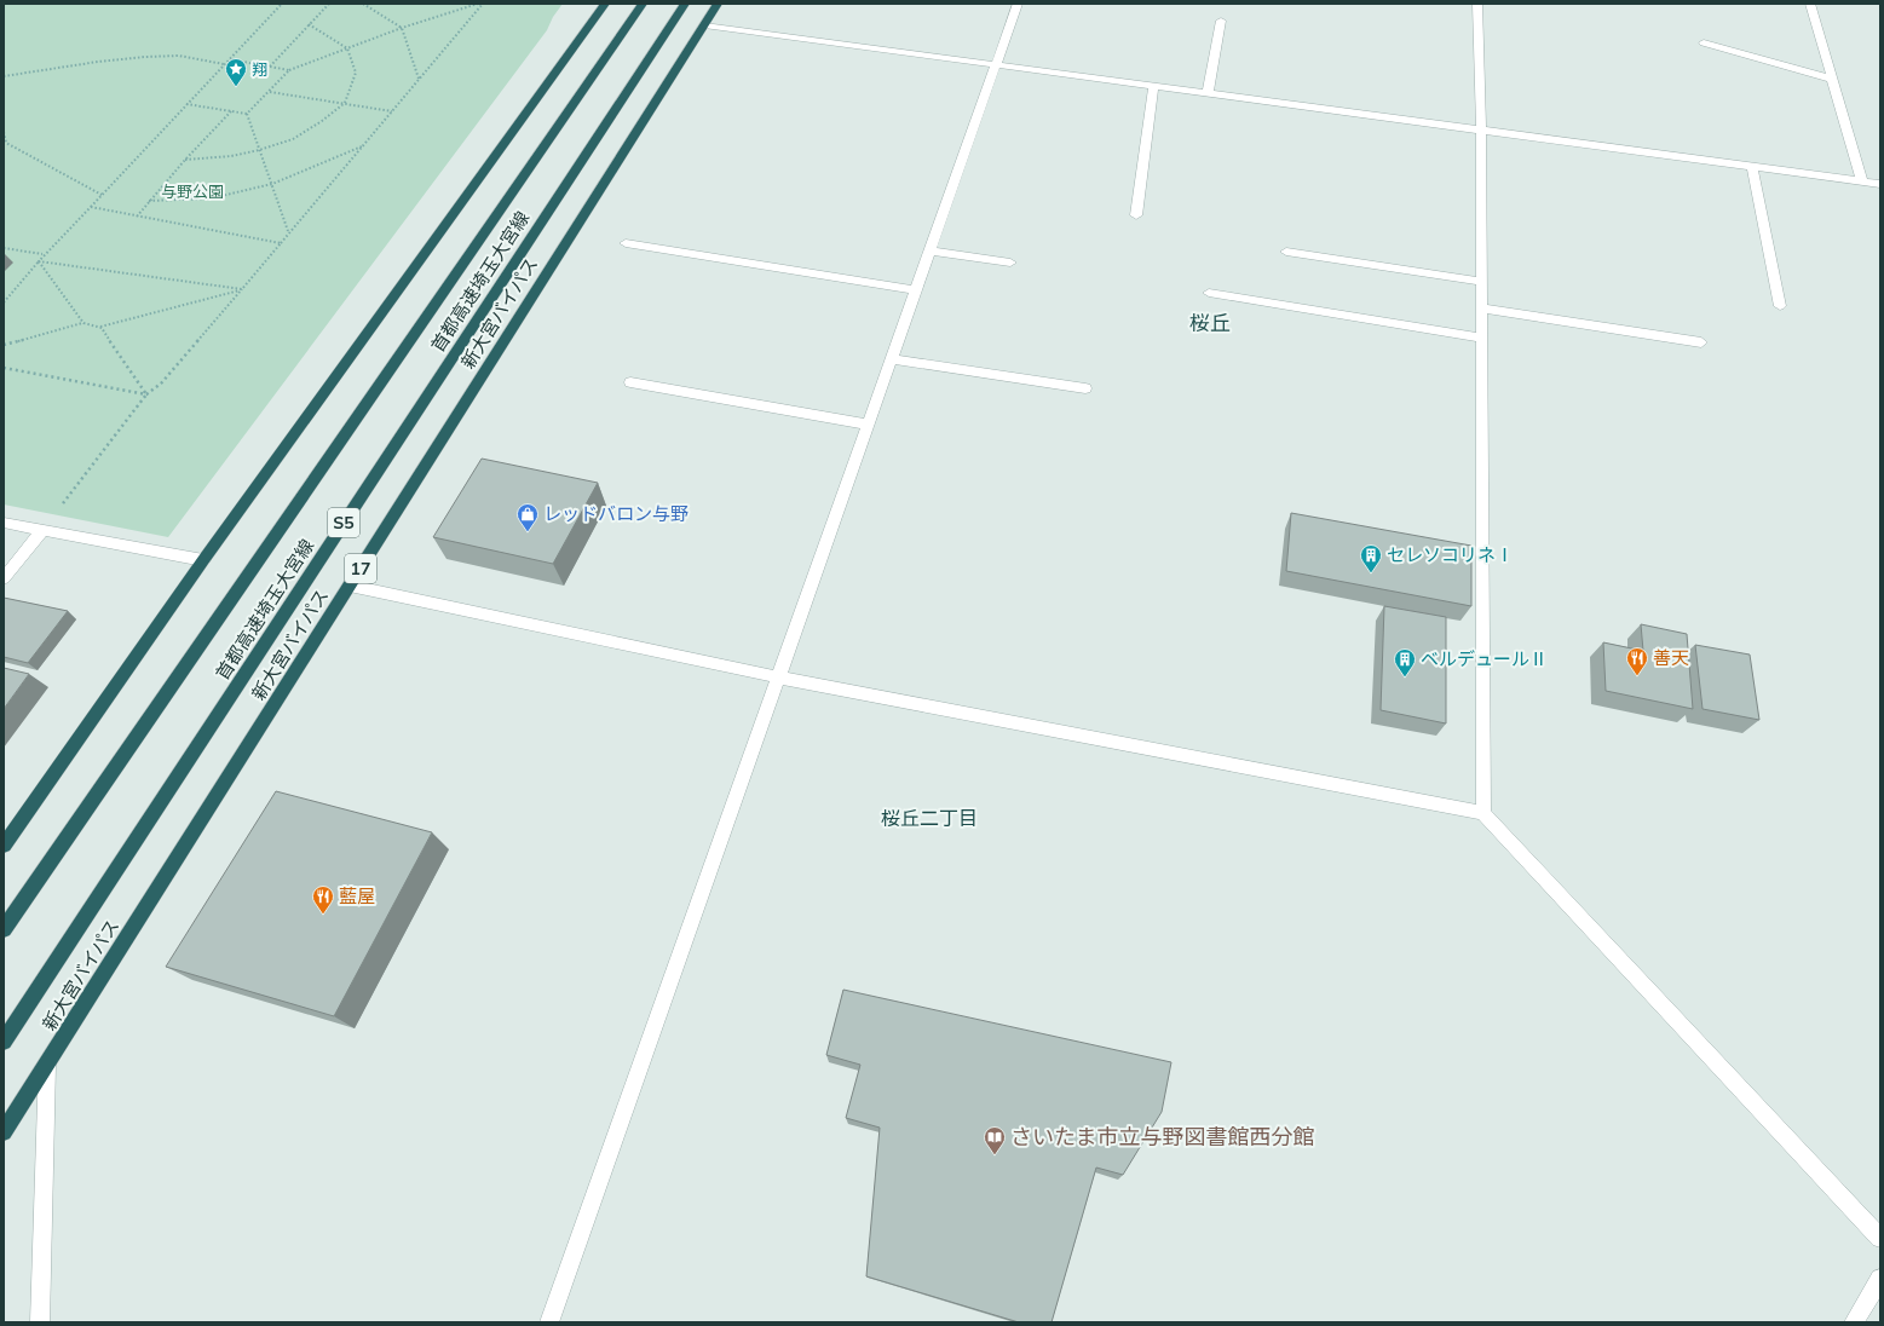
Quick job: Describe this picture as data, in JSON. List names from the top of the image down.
{
  "streets": {
    "highway": [
      "首都高速埼玉大宮線",
      "新大宮バイパス",
      "S5",
      "17"
    ]
  },
  "districts": ["桜丘", "桜丘二丁目"],
  "parks": ["与野公園"],
  "places": {
    "place": ["翔"],
    "shop": ["レッドバロン与野"],
    "building": ["セレソコリネⅠ", "ベルデュールⅡ"],
    "restaurant": ["善天", "藍屋"],
    "library": ["さいたま市立与野図書館西分館"]
  }
}
